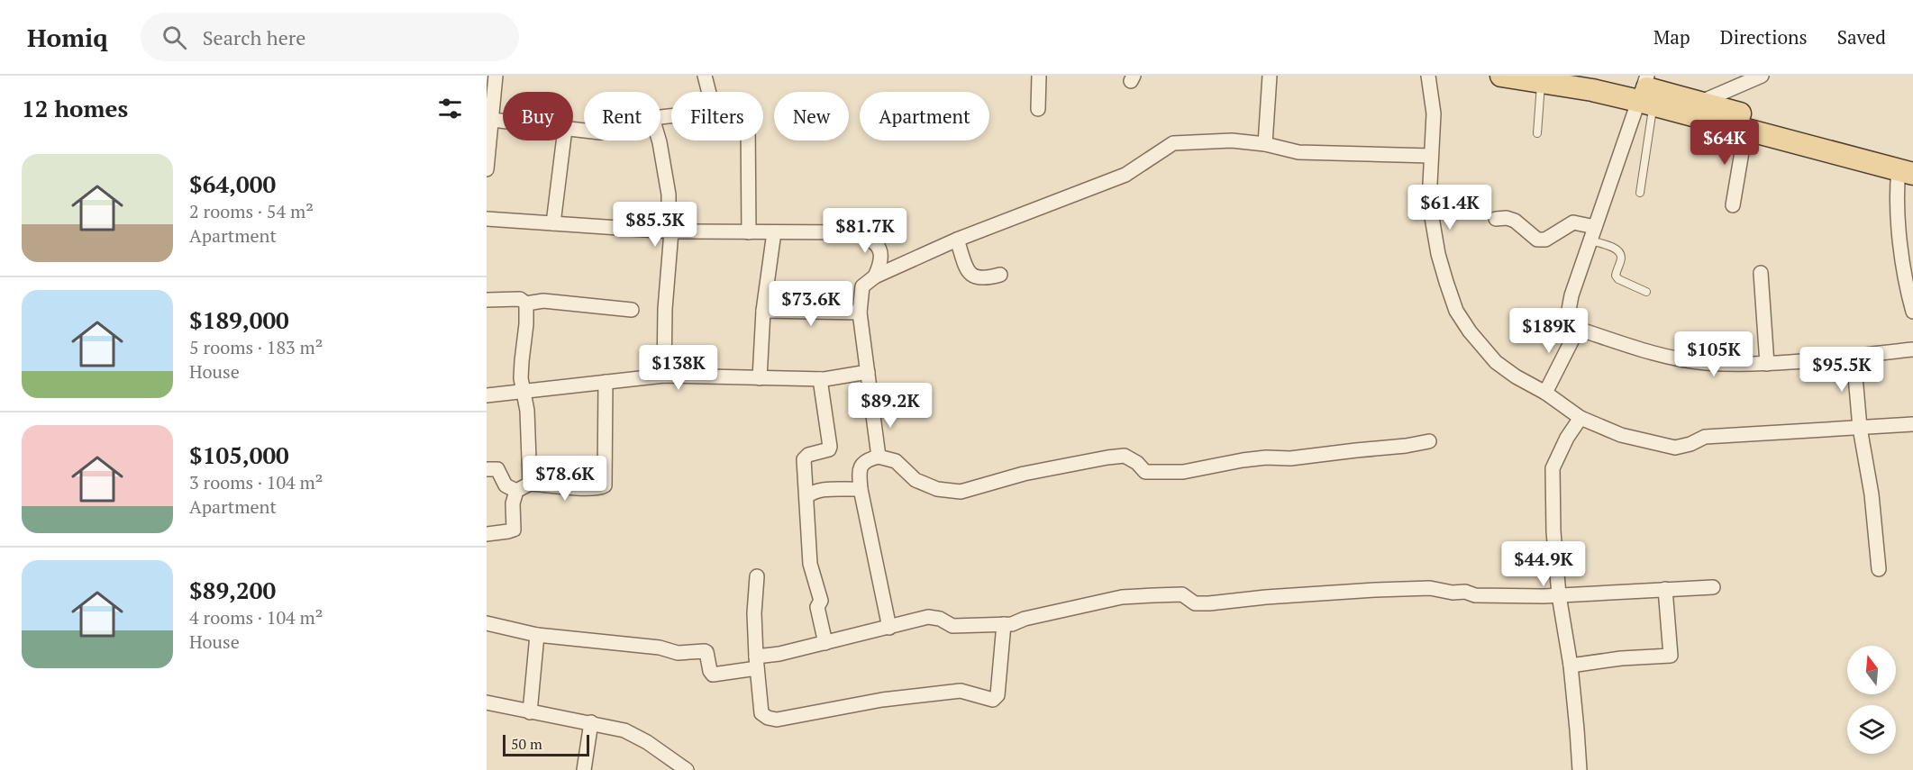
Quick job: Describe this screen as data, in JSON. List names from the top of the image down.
{
  "scale_bar": "50 m",
  "north": "top",
  "page": {
    "header": "Homiq",
    "search": "Search here",
    "nav": ["Map", "Directions", "Saved"],
    "heading": "12 homes",
    "chip": [
      "Buy",
      "Rent",
      "Filters",
      "New",
      "Apartment"
    ],
    "price": [
      "$64K",
      "$61.4K",
      "$85.3K",
      "$81.7K",
      "$73.6K",
      "$189K",
      "$105K",
      "$138K",
      "$95.5K",
      "$89.2K",
      "$78.6K",
      "$44.9K"
    ],
    "list": [
      {
        "name": "$64,000",
        "note": "2 rooms · 54 m² · Apartment"
      },
      {
        "name": "$189,000",
        "note": "5 rooms · 183 m² · House"
      },
      {
        "name": "$105,000",
        "note": "3 rooms · 104 m² · Apartment"
      },
      {
        "name": "$89,200",
        "note": "4 rooms · 104 m² · House"
      }
    ],
    "scale": "50 m"
  }
}
